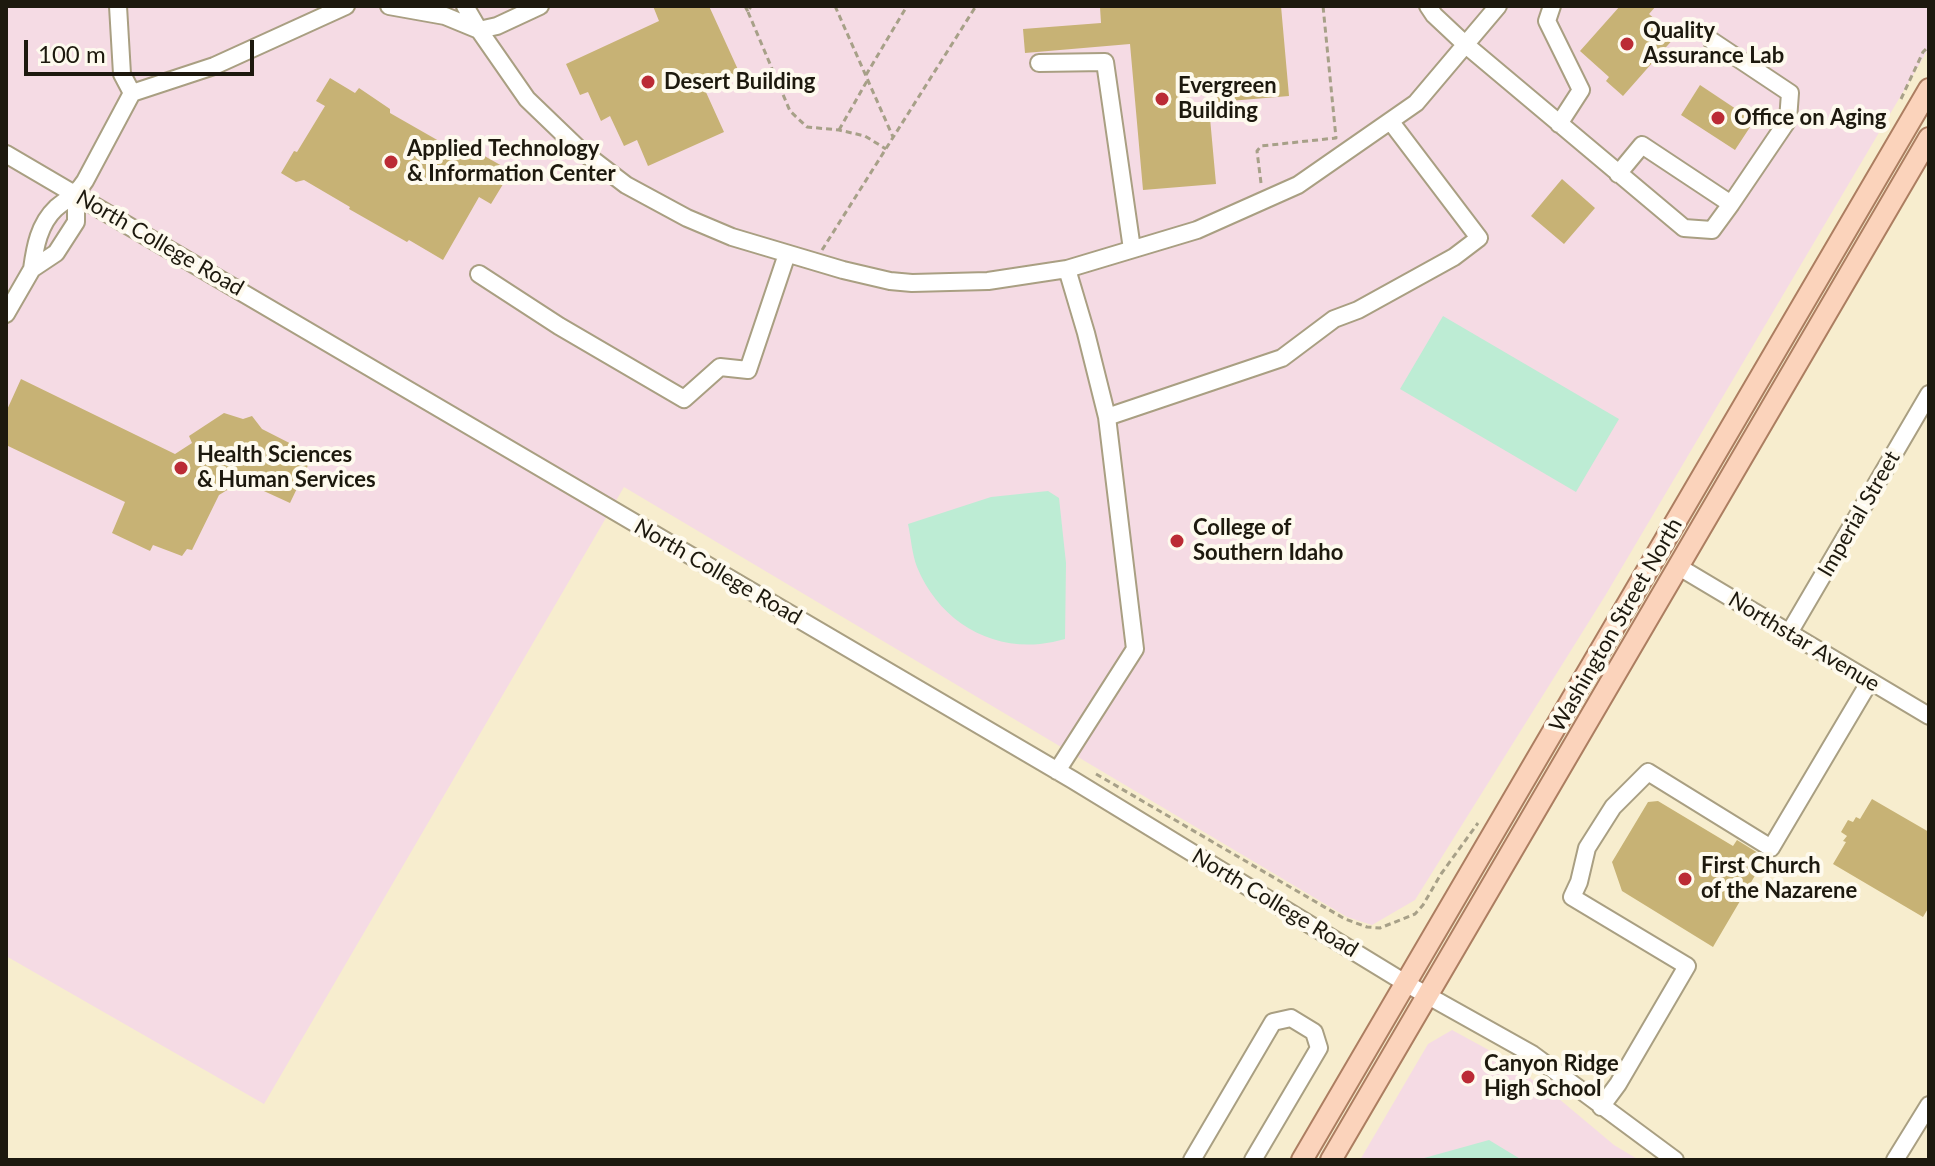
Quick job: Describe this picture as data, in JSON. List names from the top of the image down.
{
  "streets": {
    "main road": ["Washington Street North"],
    "street": ["North College Road", "Imperial Street", "Northstar Avenue"]
  },
  "crossings": [
    ["North College Road", "Washington Street North"],
    ["Imperial Street", "Northstar Avenue"],
    ["Washington Street North", "Northstar Avenue"]
  ],
  "places": [
    "Quality Assurance Lab",
    "Desert Building",
    "Evergreen Building",
    "Office on Aging",
    "Applied Technology & Information Center",
    "Health Sciences & Human Services",
    "College of Southern Idaho",
    "First Church of the Nazarene",
    "Canyon Ridge High School"
  ],
  "scale_bar": "100 m"
}
